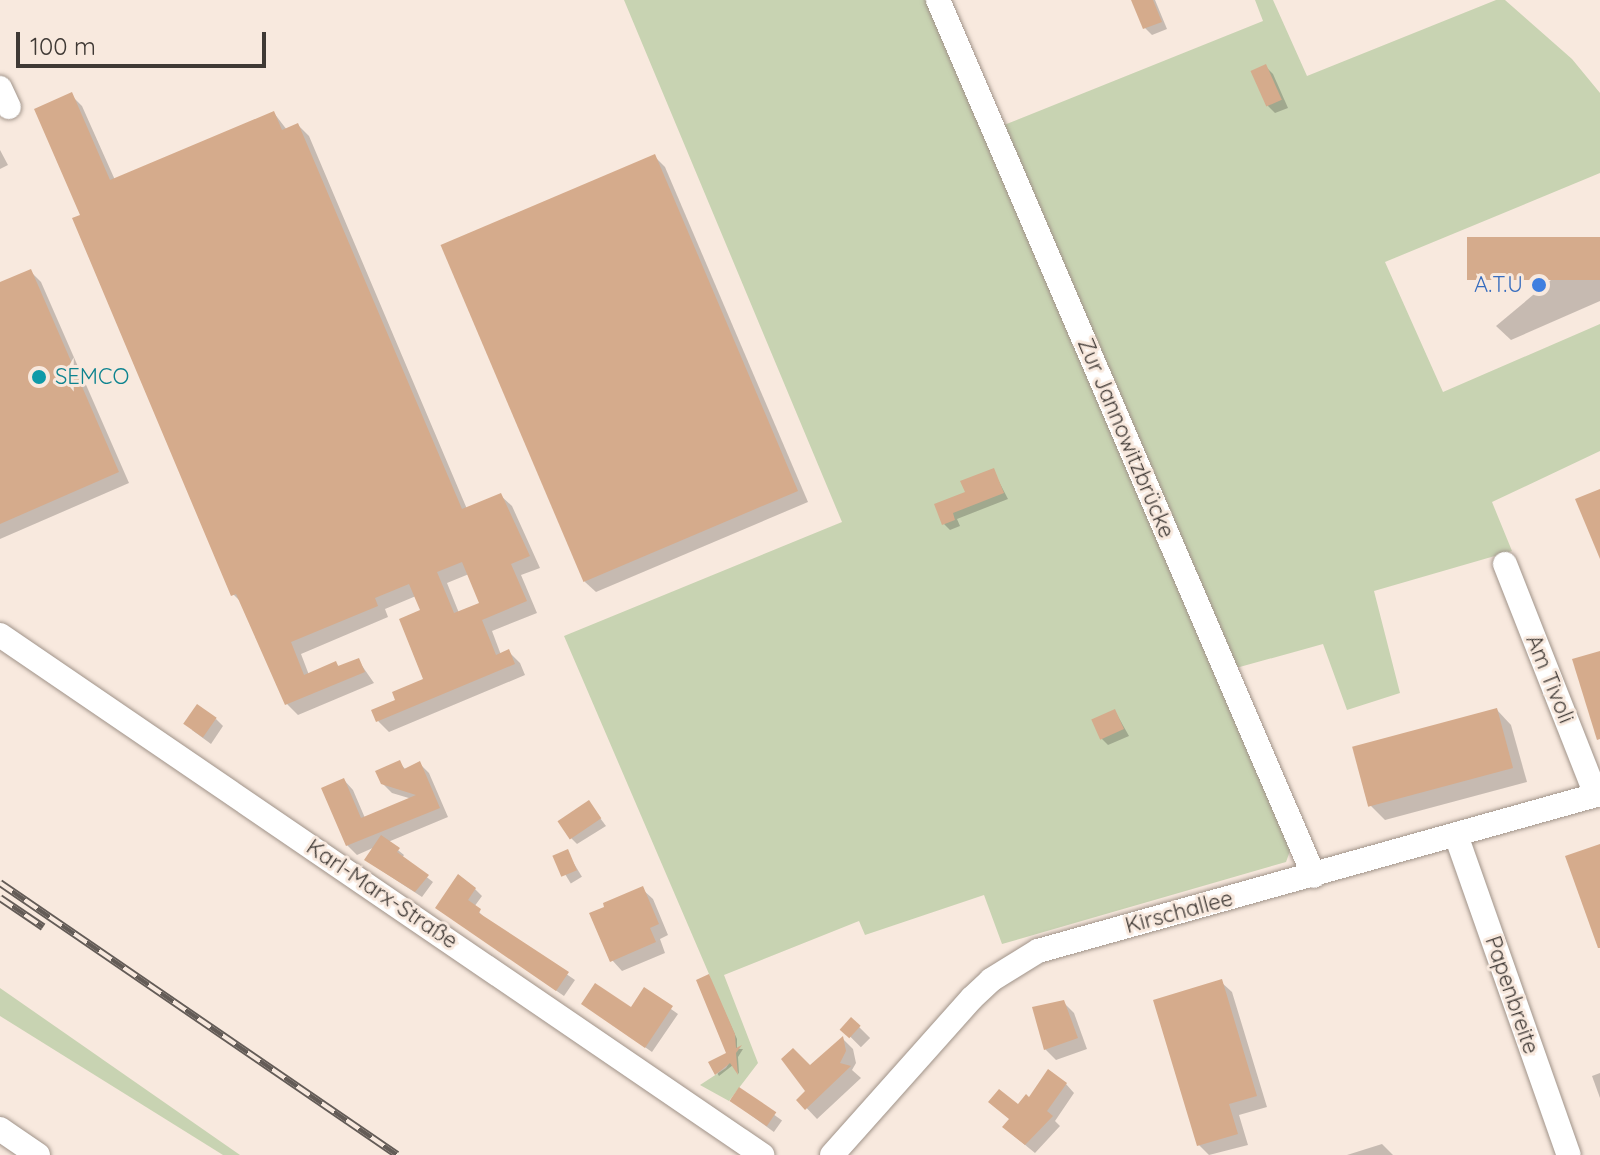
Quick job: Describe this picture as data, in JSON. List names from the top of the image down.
{
  "streets": {
    "street": [
      "Zur Jannowitzbrücke",
      "Am Tivoli",
      "Karl-Marx-Straße",
      "Kirschallee",
      "Papenbreite"
    ]
  },
  "crossings": [
    ["Zur Jannowitzbrücke", "Kirschallee"],
    ["Am Tivoli", "Kirschallee"],
    ["Kirschallee", "Papenbreite"]
  ],
  "places": ["A.T.U", "SEMCO"],
  "scale_bar": "100 m"
}
